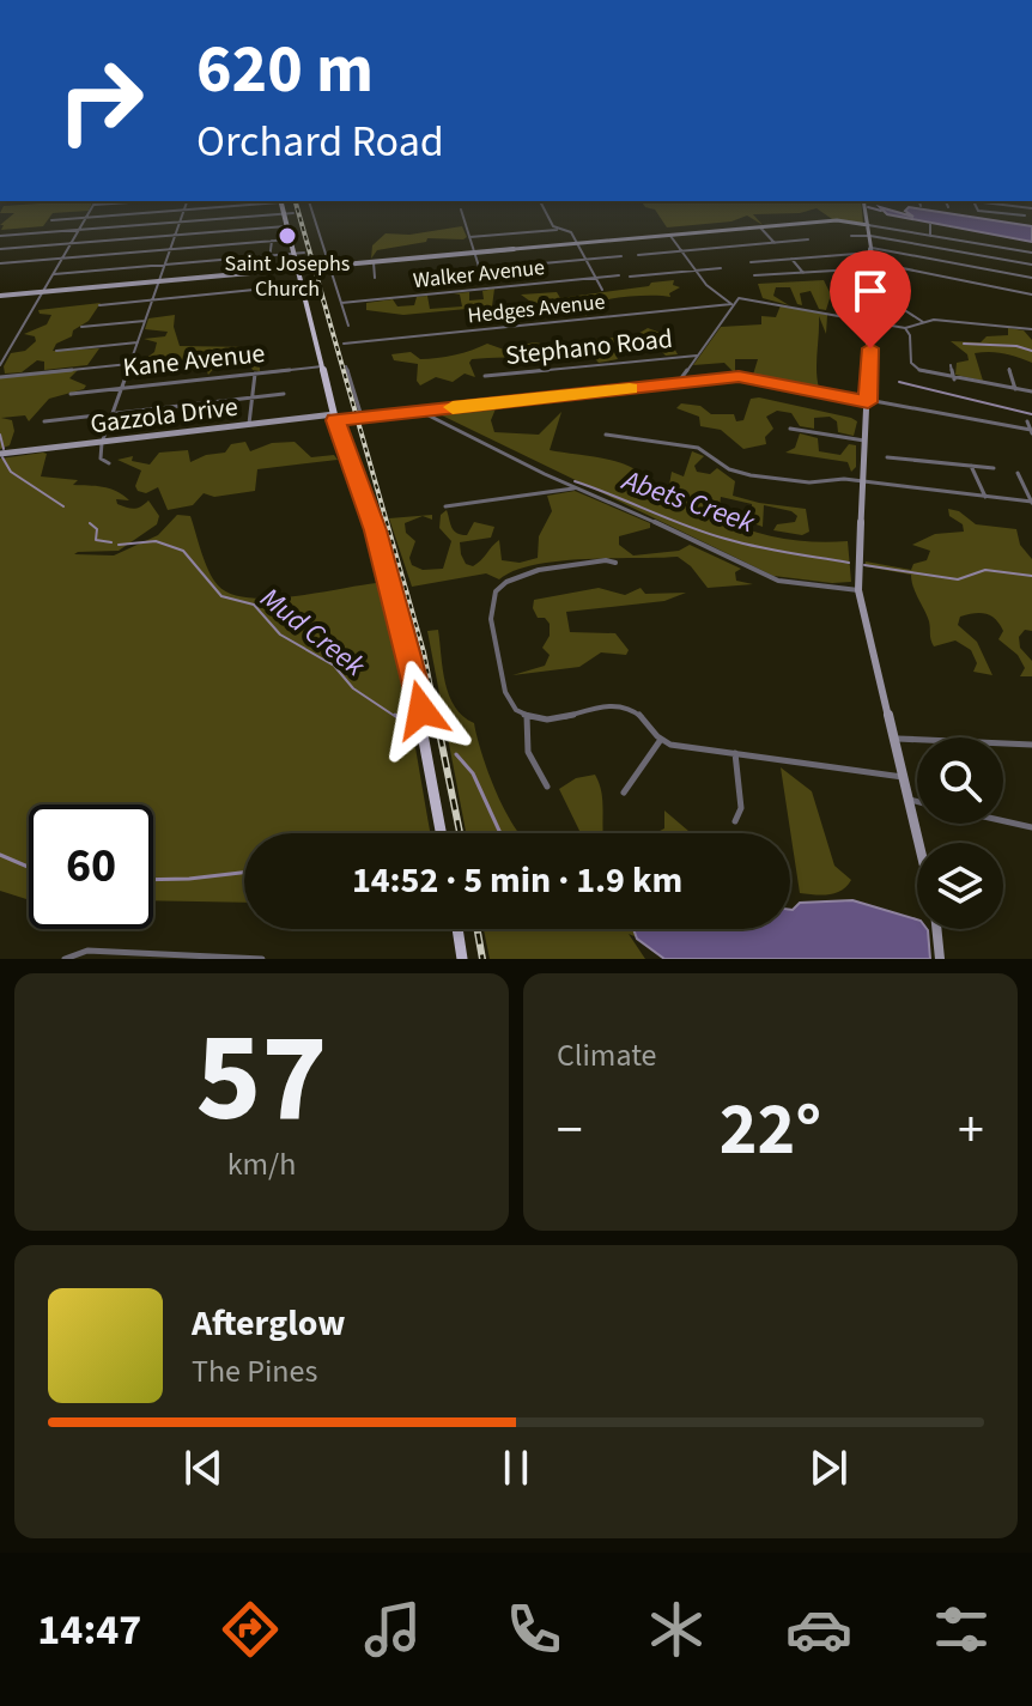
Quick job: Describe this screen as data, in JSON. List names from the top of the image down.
{
  "streets": {
    "street": [
      "Walker Avenue",
      "Hedges Avenue",
      "Stephano Road",
      "Kane Avenue",
      "Gazzola Drive"
    ]
  },
  "water": ["Abets Creek", "Mud Creek"],
  "places": ["Saint Josephs Church"],
  "page": {
    "turn": ["620 m", "Orchard Road"],
    "limit": "60",
    "trip": "14:52 · 5 min · 1.9 km",
    "tile": [
      ["57", "km/h"],
      "Climate"
    ],
    "heat": ["−", "22°", "+"],
    "song": ["Afterglow", "The Pines"],
    "tabs": "14:47"
  }
}
